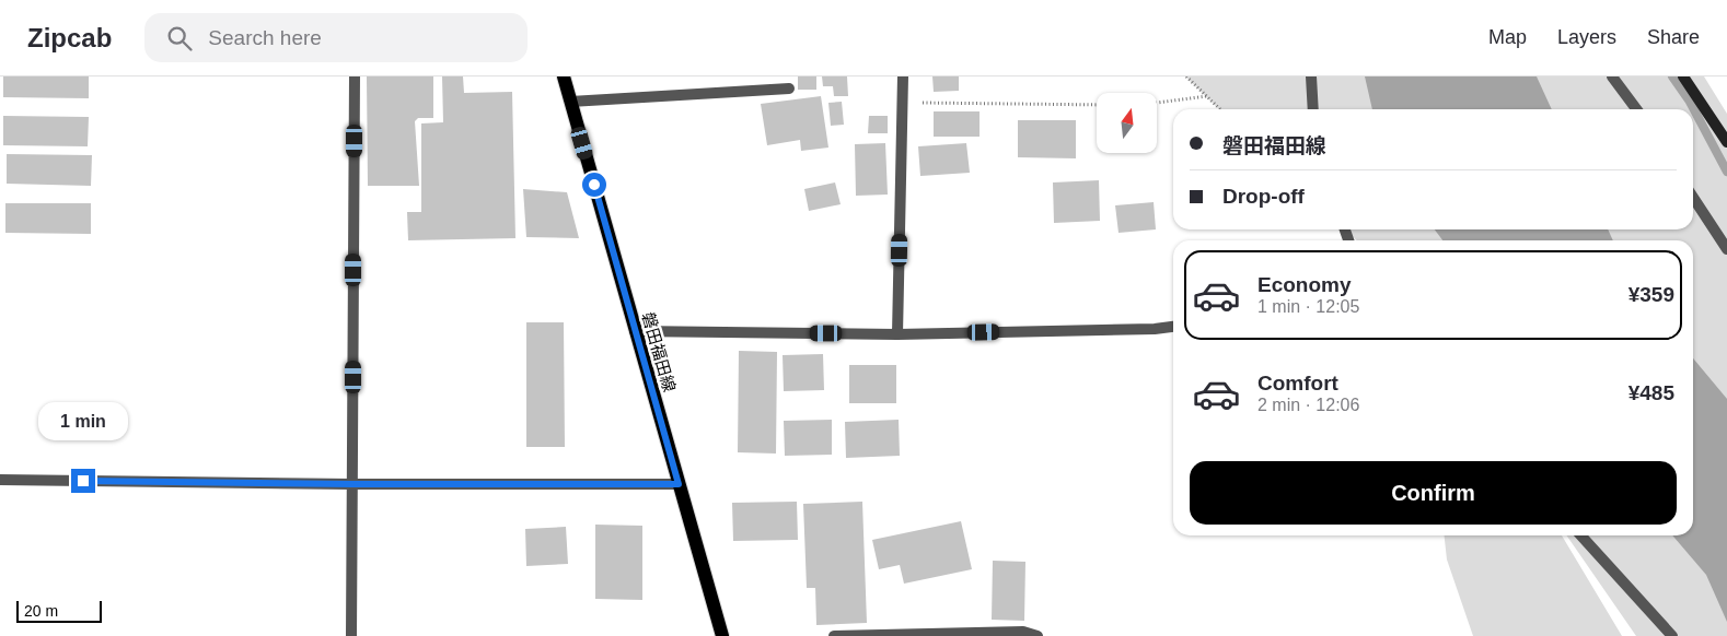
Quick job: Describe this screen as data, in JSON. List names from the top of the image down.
{
  "streets": {
    "main road": ["磐田福田線"]
  },
  "scale_bar": "20 m",
  "north": "top",
  "page": {
    "header": "Zipcab",
    "search": "Search here",
    "nav": ["Map", "Layers", "Share"],
    "banner": ["磐田福田線", "Drop-off"],
    "list": [
      {
        "name": "Economy",
        "note": "1 min · 12:05",
        "value": "¥359"
      },
      {
        "name": "Comfort",
        "note": "2 min · 12:06",
        "value": "¥485"
      }
    ],
    "bubble": "1 min",
    "buttons": "Confirm",
    "scale": "20 m"
  }
}
